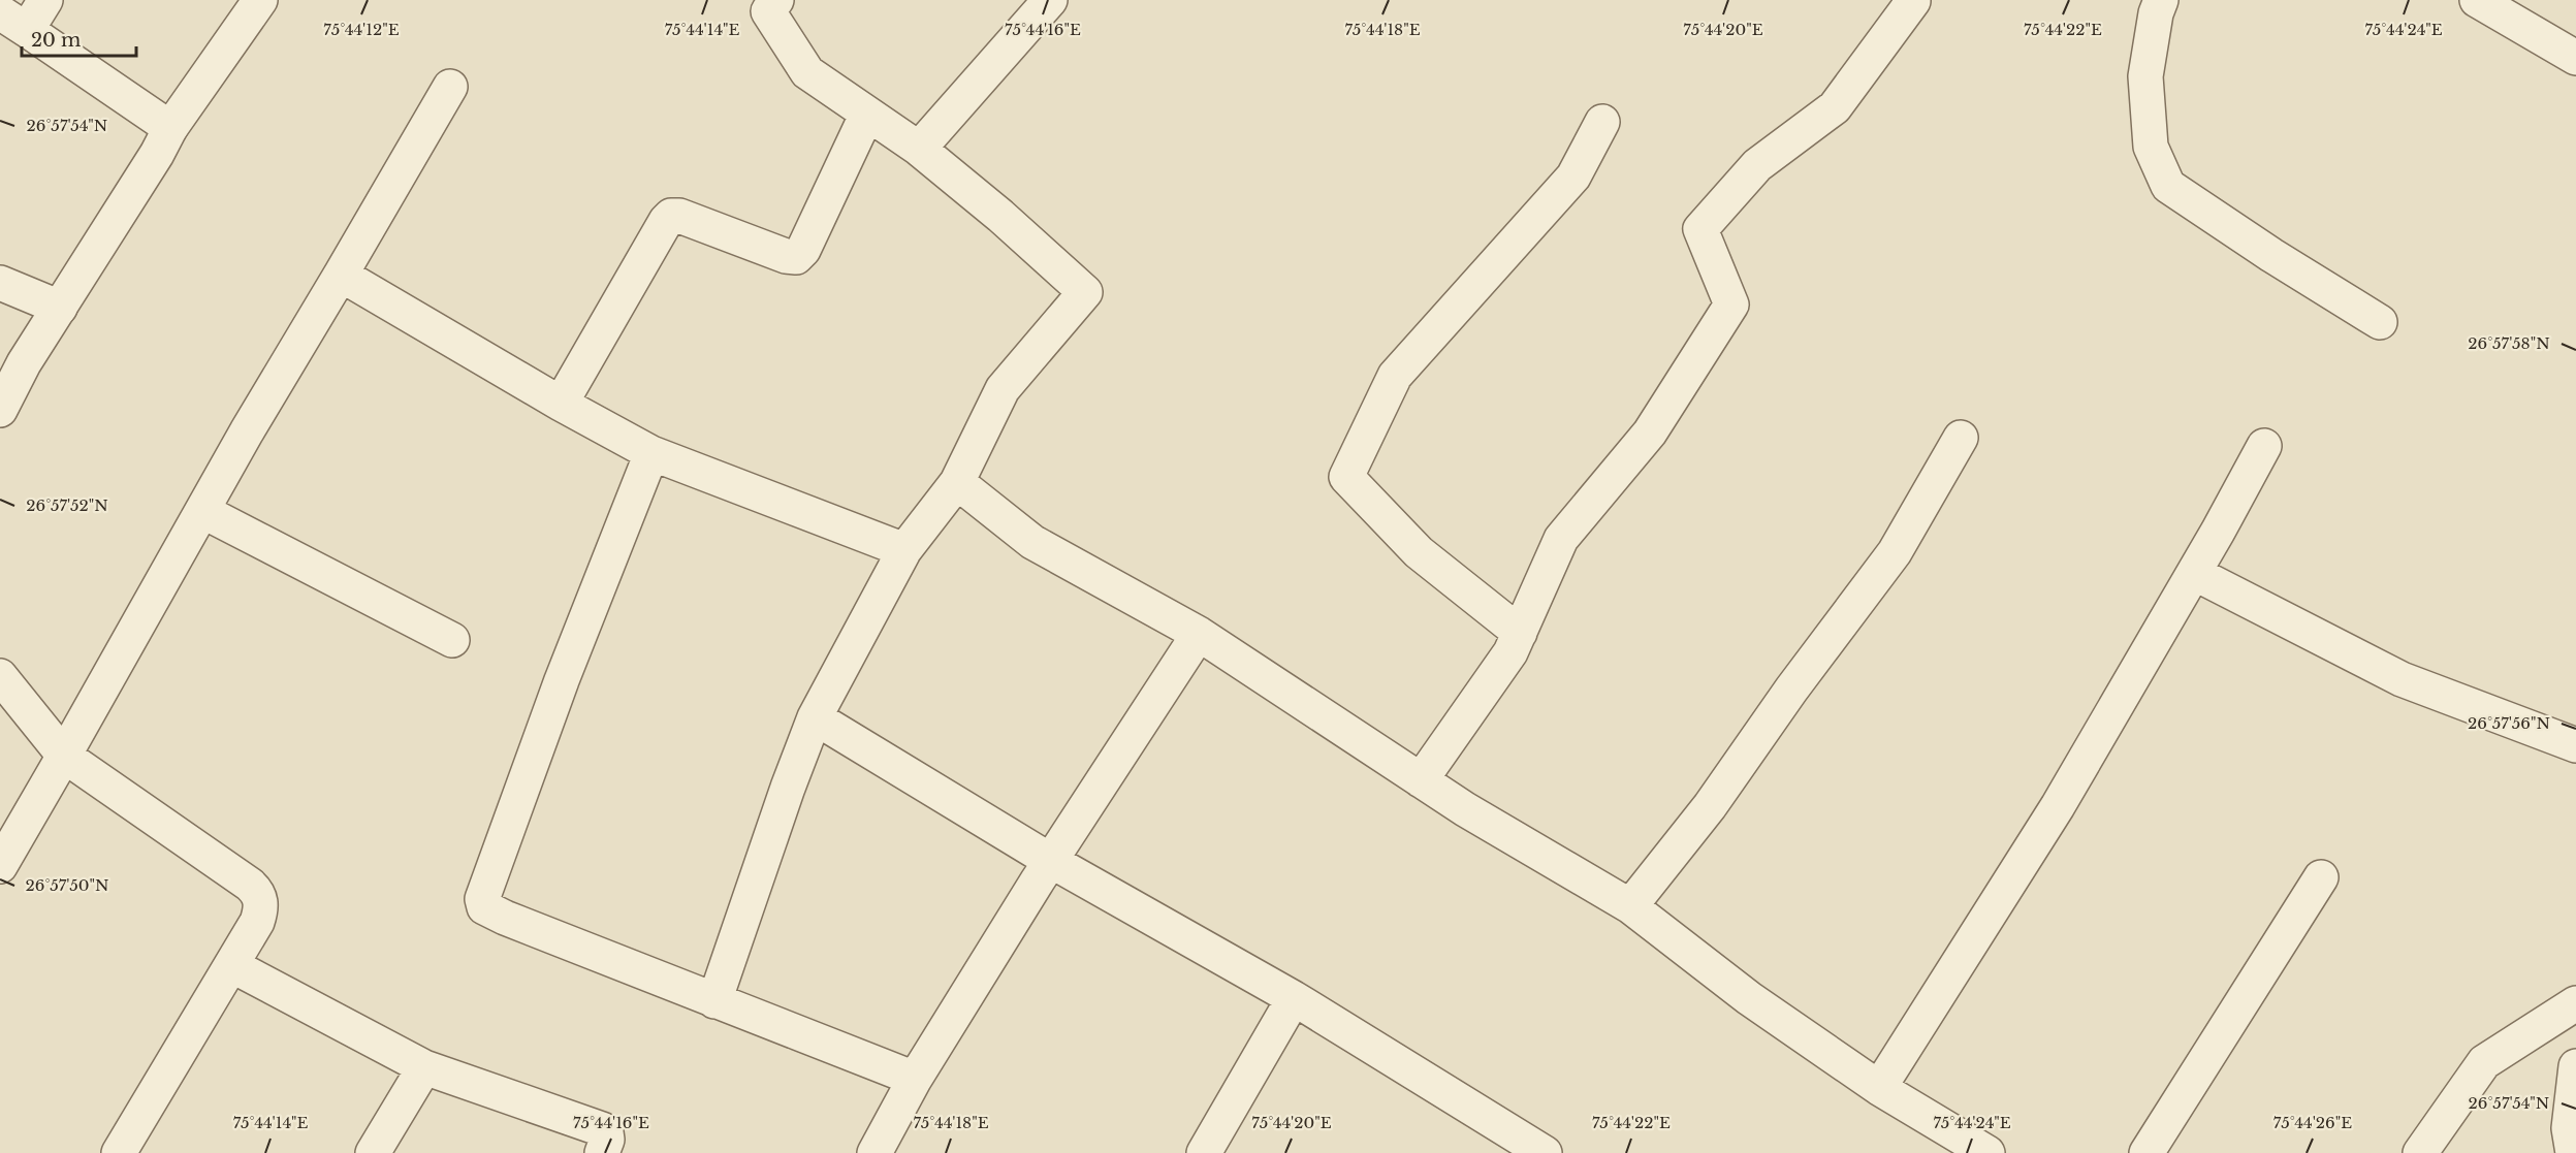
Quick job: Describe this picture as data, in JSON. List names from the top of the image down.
{
  "scale_bar": "20 m",
  "coordinates": [
    "75°44'12\"E",
    "75°44'14\"E",
    "75°44'16\"E",
    "75°44'18\"E",
    "75°44'20\"E",
    "75°44'22\"E",
    "75°44'24\"E",
    "26°57'54\"N",
    "26°57'58\"N",
    "26°57'52\"N",
    "26°57'56\"N",
    "26°57'50\"N",
    "75°44'26\"E"
  ]
}
